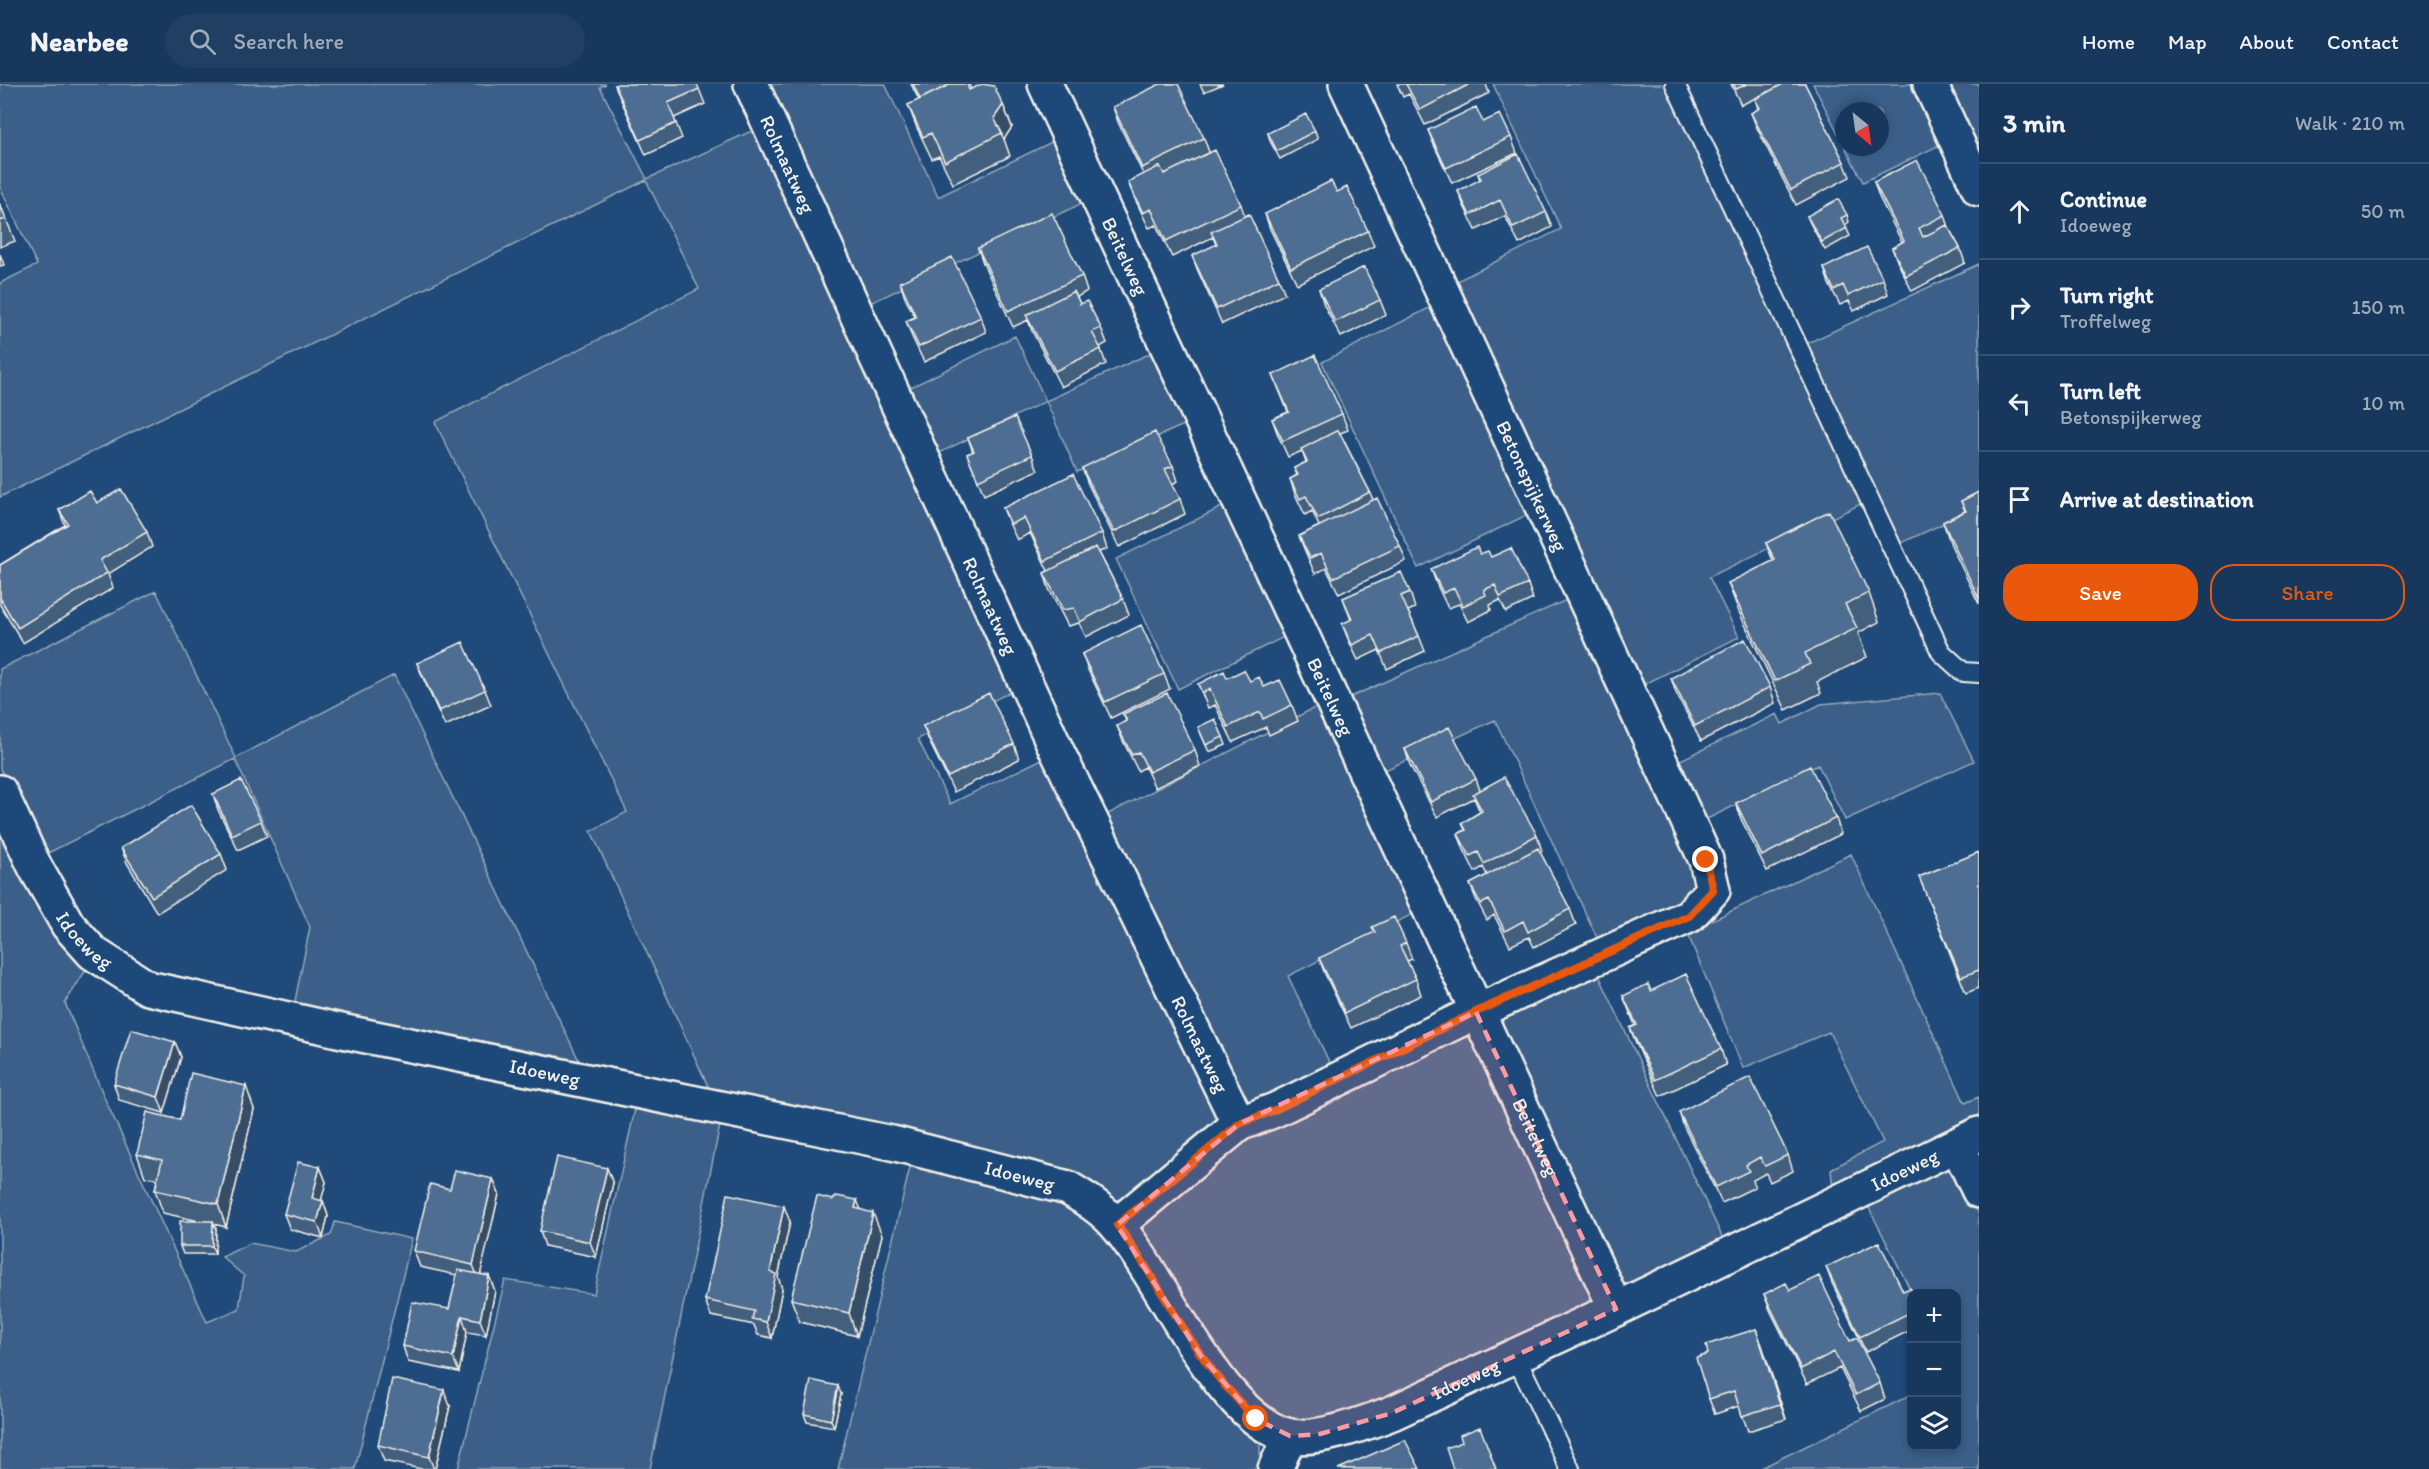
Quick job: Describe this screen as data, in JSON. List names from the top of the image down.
{
  "streets": {
    "street": [
      "Rolmaatweg",
      "Beitelweg",
      "Betonspijkerweg",
      "Idoeweg"
    ]
  },
  "crossings": [
    ["Beitelweg", "Betonspijkerweg"],
    ["Beitelweg", "Idoeweg"]
  ],
  "north": "bottom right",
  "page": {
    "header": "Nearbee",
    "search": "Search here",
    "nav": [
      "Home",
      "Map",
      "About",
      "Contact"
    ],
    "heading": ["3 min", "Walk · 210 m"],
    "list": [
      ["Continue", "Idoeweg", "50 m"],
      ["Turn right", "Troffelweg", "150 m"],
      ["Turn left", "Betonspijkerweg", "10 m"],
      "Arrive at destination"
    ],
    "buttons": ["Save", "Share"],
    "map_buttons": ["+", "−"]
  }
}
